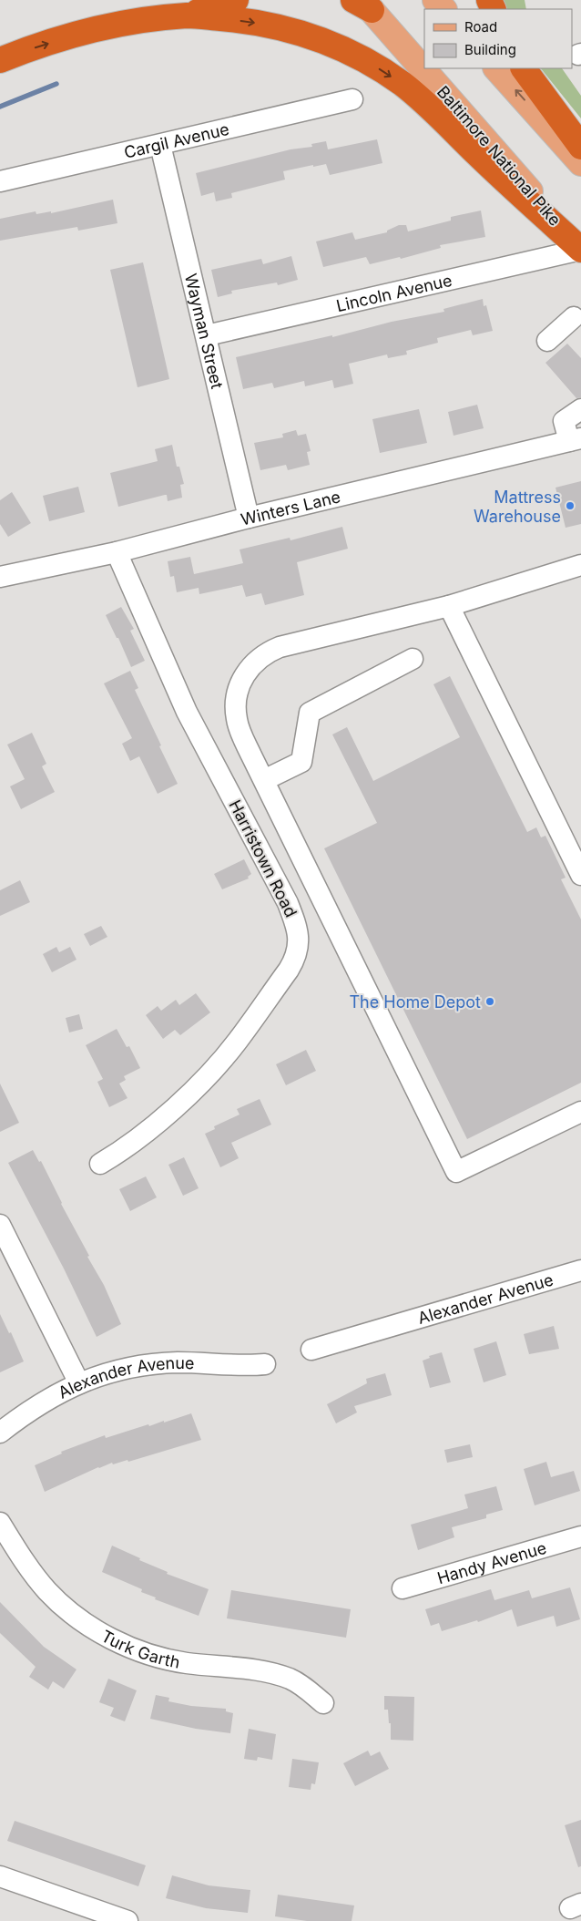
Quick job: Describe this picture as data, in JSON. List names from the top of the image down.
{
  "streets": {
    "main road": ["Baltimore National Pike"],
    "street": [
      "Cargil Avenue",
      "Lincoln Avenue",
      "Wayman Street",
      "Winters Lane",
      "Harristown Road",
      "Alexander Avenue",
      "Handy Avenue",
      "Turk Garth"
    ]
  },
  "crossings": [
    ["Cargil Avenue", "Wayman Street"],
    ["Baltimore National Pike", "Lincoln Avenue"],
    ["Lincoln Avenue", "Wayman Street"],
    ["Wayman Street", "Winters Lane"],
    ["Winters Lane", "Harristown Road"]
  ],
  "places": ["Mattress Warehouse", "The Home Depot"],
  "legend": ["Road", "Building"]
}
